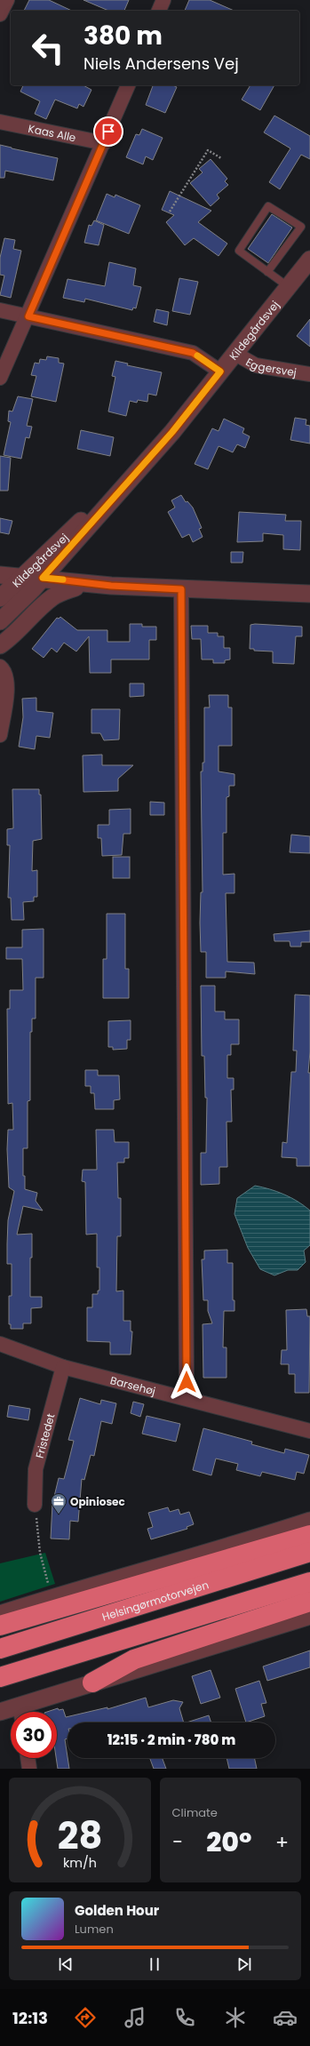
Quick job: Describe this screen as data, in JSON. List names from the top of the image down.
{
  "streets": {
    "highway": ["Helsingørmotorvejen"],
    "street": [
      "Kaas Alle",
      "Kildegårdsvej",
      "Eggersvej",
      "Barsehøj",
      "Fristedet"
    ]
  },
  "crossings": [
    ["Kildegårdsvej", "Eggersvej"],
    ["Barsehøj", "Fristedet"]
  ],
  "places": {
    "office": ["Opiniosec"]
  },
  "page": {
    "turn": ["380 m", "Niels Andersens Vej"],
    "limit": "30",
    "trip": "12:15 · 2 min · 780 m",
    "tile": "Climate",
    "heat": ["−", "20°", "+"],
    "song": ["Golden Hour", "Lumen"],
    "tabs": "12:13",
    "gauge": ["28", "km/h"]
  }
}
